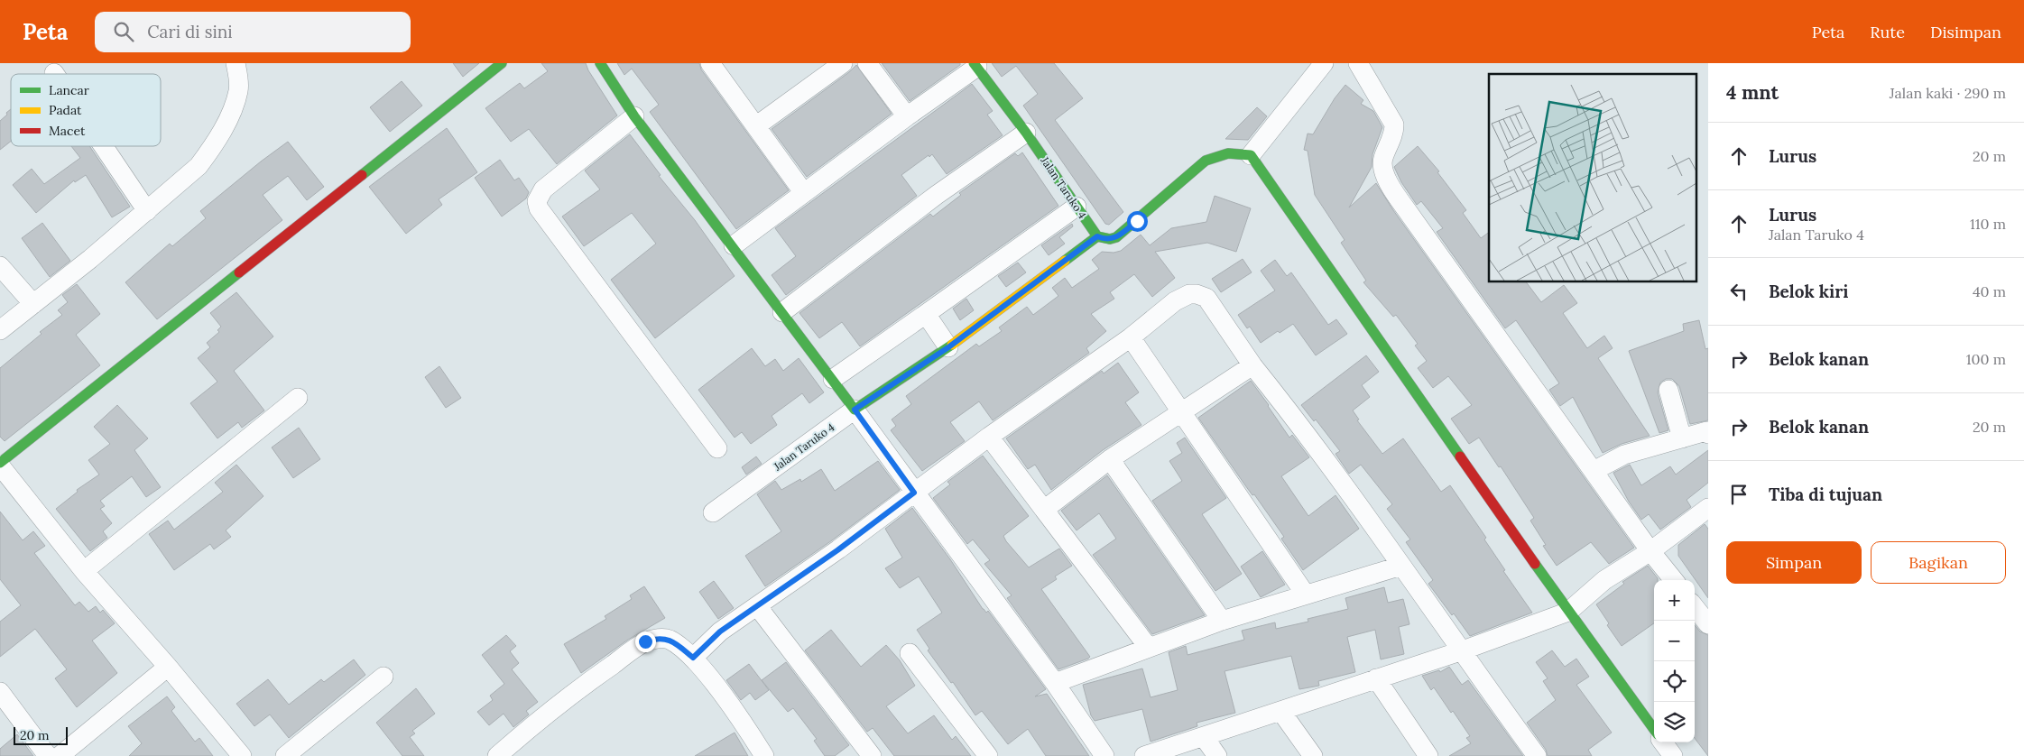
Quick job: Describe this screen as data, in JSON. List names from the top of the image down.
{
  "streets": {
    "street": ["Jalan Taruko 4"]
  },
  "legend": ["Lancar", "Padat", "Macet"],
  "scale_bar": "20 m",
  "page": {
    "header": "Peta",
    "search": "Cari di sini",
    "nav": ["Peta", "Rute", "Disimpan"],
    "heading": ["4 mnt", "Jalan kaki · 290 m"],
    "list": [
      ["Lurus", "20 m"],
      ["Lurus", "Jalan Taruko 4", "110 m"],
      ["Belok kiri", "40 m"],
      ["Belok kanan", "100 m"],
      ["Belok kanan", "20 m"],
      "Tiba di tujuan"
    ],
    "buttons": ["Simpan", "Bagikan"],
    "map_buttons": ["+", "−"],
    "scale": "20 m"
  }
}
